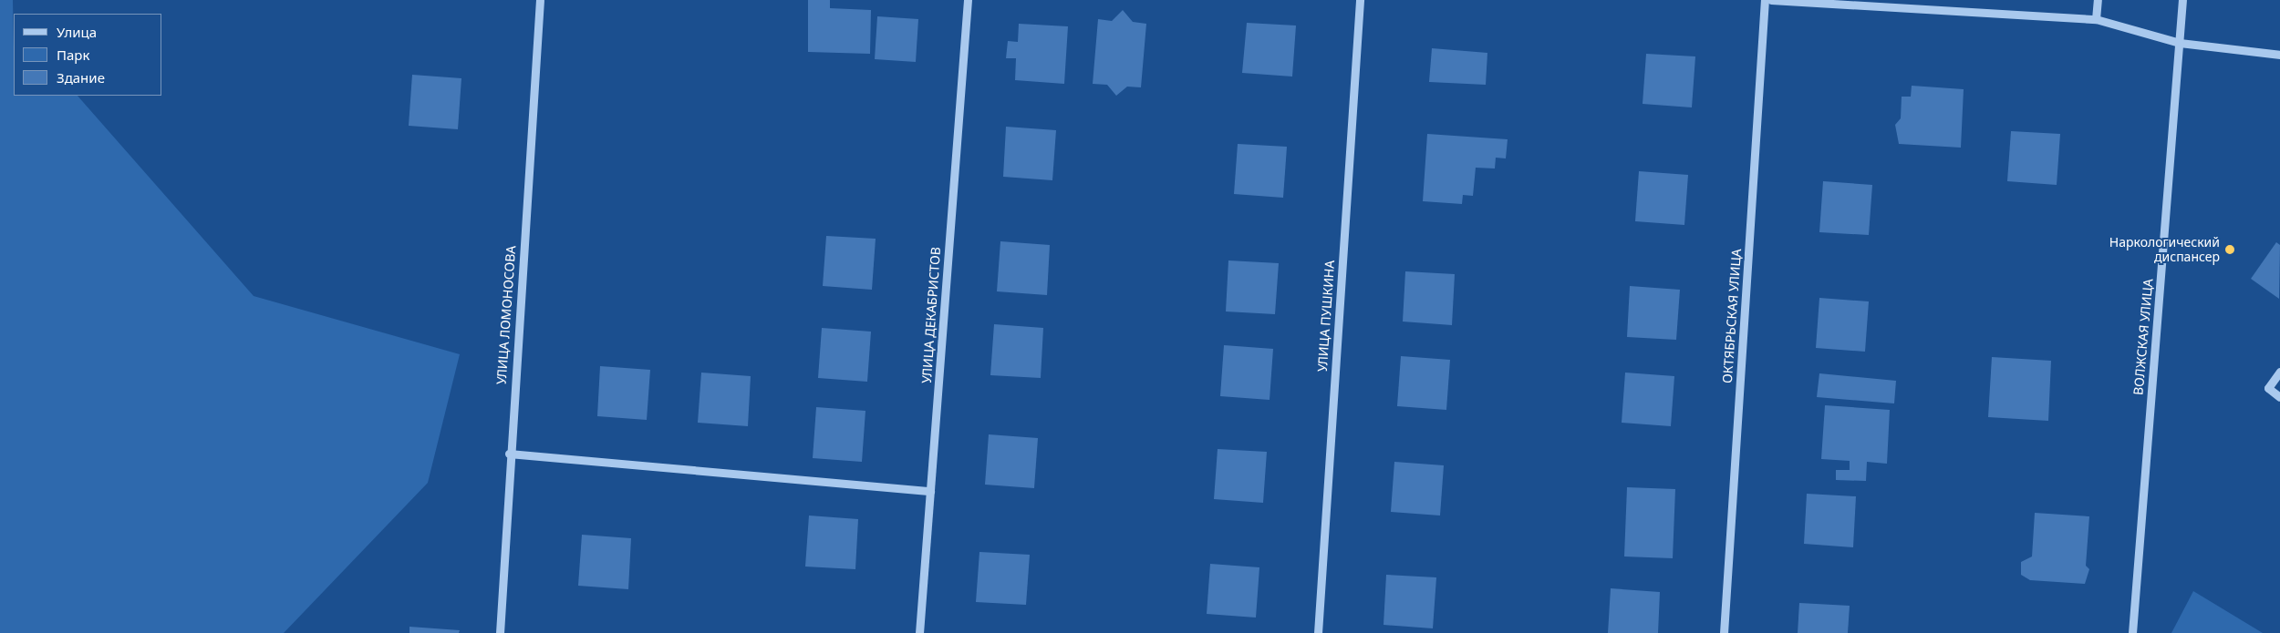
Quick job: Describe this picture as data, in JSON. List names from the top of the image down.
{
  "streets": {
    "street": [
      "УЛИЦА ЛОМОНОСОВА",
      "УЛИЦА ДЕКАБРИСТОВ",
      "УЛИЦА ПУШКИНА",
      "ОКТЯБРЬСКАЯ УЛИЦА",
      "ВОЛЖСКАЯ УЛИЦА"
    ]
  },
  "places": ["Наркологический диспансер"],
  "legend": ["Улица", "Парк", "Здание"]
}
